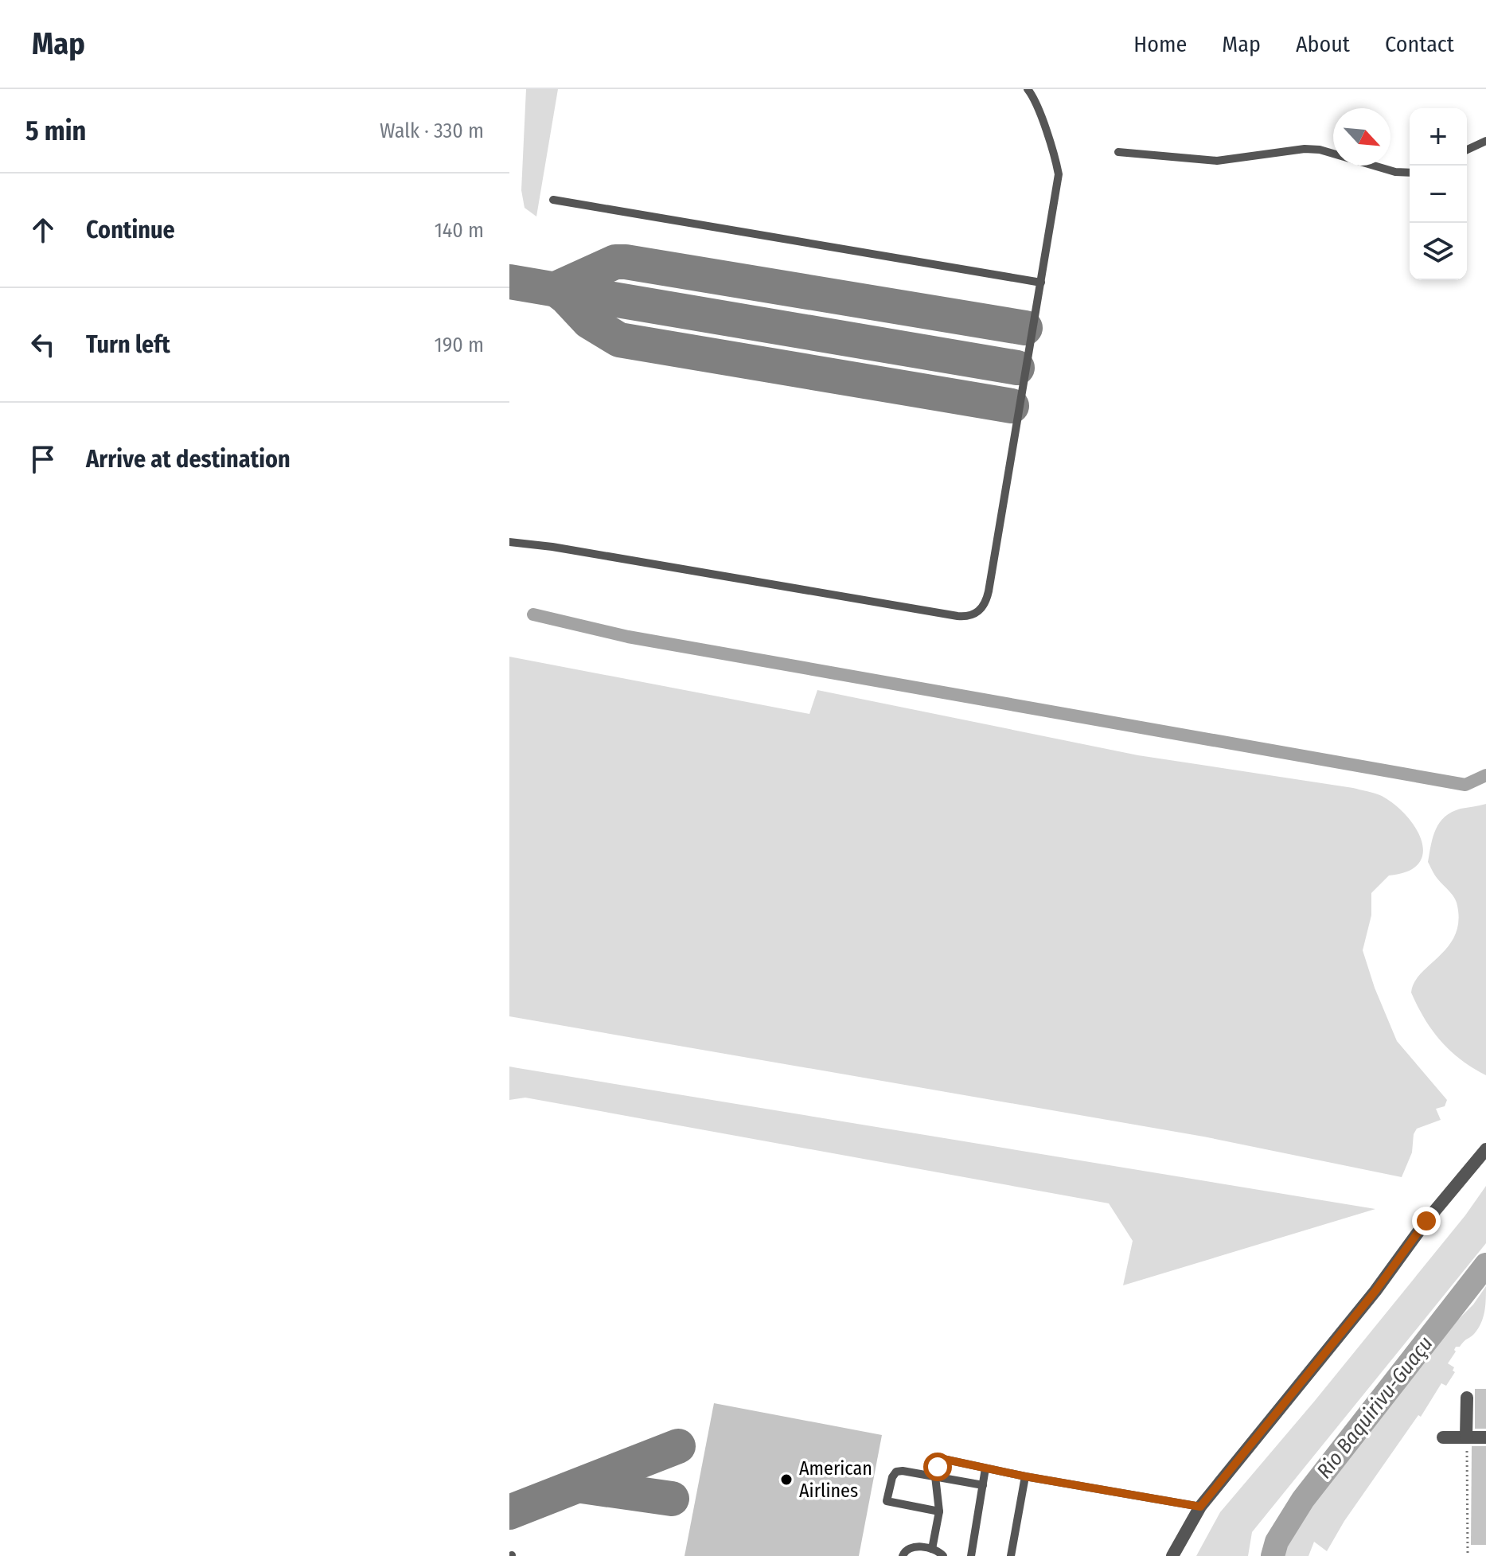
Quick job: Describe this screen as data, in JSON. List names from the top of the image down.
{
  "water": ["Rio Baquirivu-Guaçu"],
  "places": ["American Airlines"],
  "north": "bottom right",
  "page": {
    "header": "Map",
    "nav": [
      "Home",
      "Map",
      "About",
      "Contact"
    ],
    "heading": ["5 min", "Walk · 330 m"],
    "map_buttons": ["+", "−"],
    "list": [
      ["Continue", "140 m"],
      ["Turn left", "190 m"],
      "Arrive at destination"
    ]
  }
}
